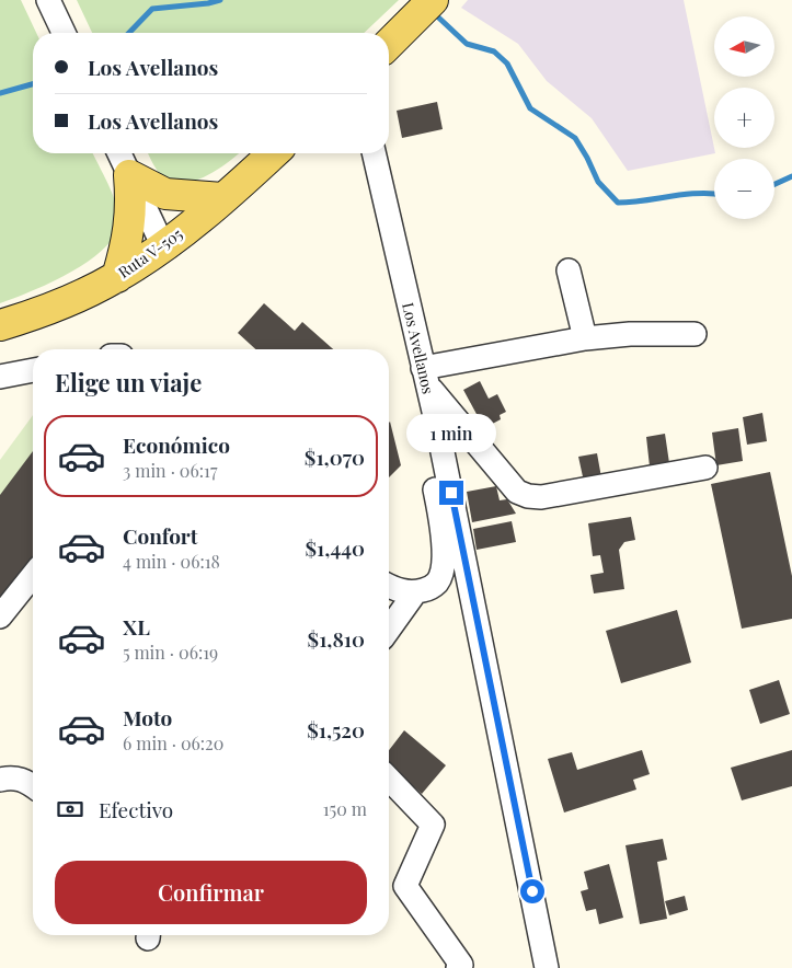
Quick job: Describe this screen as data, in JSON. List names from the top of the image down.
{
  "streets": {
    "main road": ["Ruta V-505"],
    "street": ["Los Avellanos"]
  },
  "north": "left",
  "page": {
    "map_buttons": ["+", "−"],
    "banner": ["Los Avellanos", "Los Avellanos"],
    "heading": "Elige un viaje",
    "bubble": "1 min",
    "list": [
      {
        "name": "Económico",
        "note": "3 min · 06:17",
        "value": "$1,070"
      },
      {
        "name": "Confort",
        "note": "4 min · 06:18",
        "value": "$1,440"
      },
      {
        "name": "XL",
        "note": "5 min · 06:19",
        "value": "$1,810"
      },
      {
        "name": "Moto",
        "note": "6 min · 06:20",
        "value": "$1,520"
      }
    ],
    "pay": ["Efectivo", "150 m"],
    "buttons": "Confirmar"
  }
}
